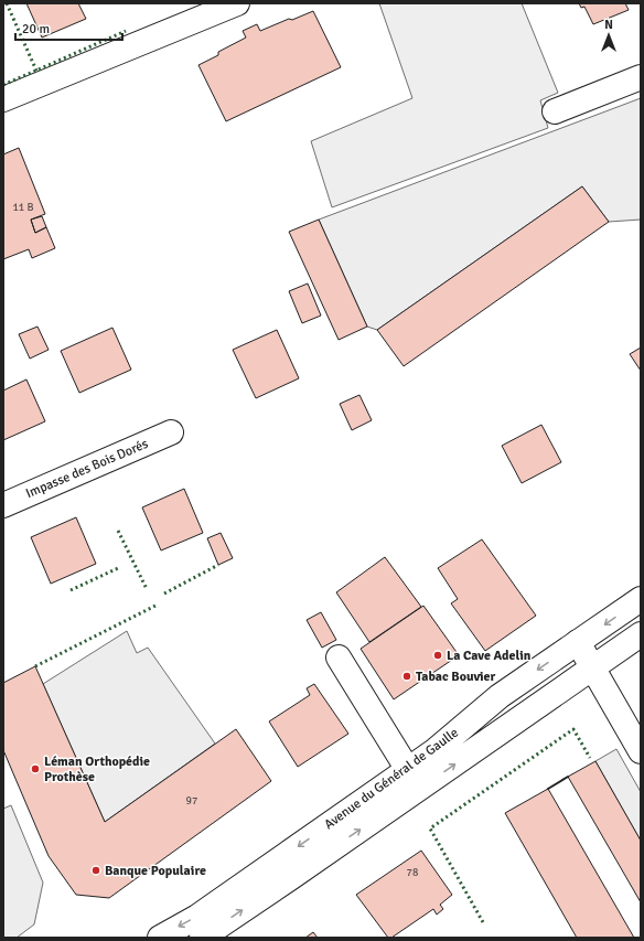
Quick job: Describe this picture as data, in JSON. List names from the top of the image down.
{
  "streets": {
    "main road": ["Impasse des Bois Dorés", "Avenue du Général de Gaulle"]
  },
  "places": [
    "La Cave Adelin",
    "Tabac Bouvier",
    "Léman Orthopédie Prothèse",
    "Banque Populaire"
  ],
  "house_numbers": ["11 B", "97", "78"],
  "scale_bar": "20 m",
  "north": "top"
}
